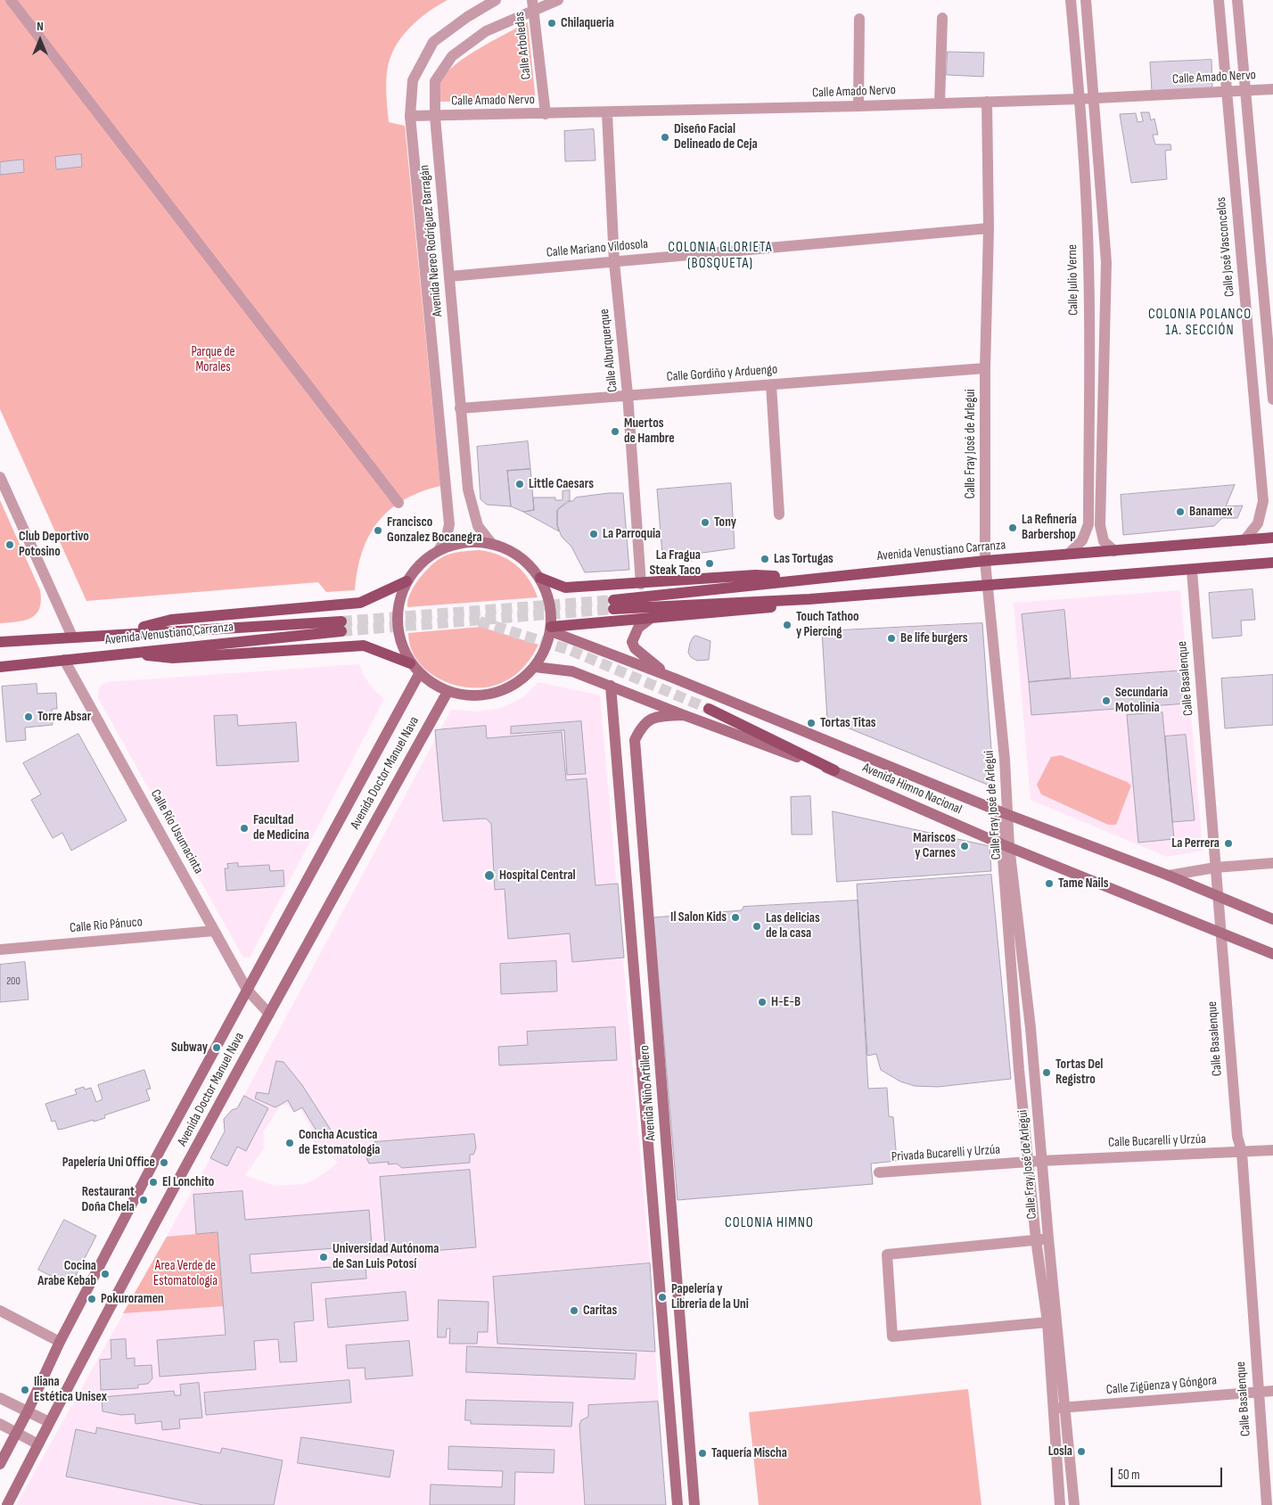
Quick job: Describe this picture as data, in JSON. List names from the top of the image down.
{
  "streets": {
    "main road": [
      "Avenida Venustiano Carranza",
      "Avenida Doctor Manuel Nava",
      "Avenida Himno Nacional",
      "Avenida Niño Artillero"
    ],
    "street": [
      "Calle Arboledas",
      "Calle Amado Nervo",
      "Avenida Nereo Rodríguez Barragán",
      "Calle José Vasconcelos",
      "Calle Mariano Vildosola",
      "Calle Julio Verne",
      "Calle Alburquerque",
      "Calle Gordiño y Arduengo",
      "Calle Fray José de Arlegui",
      "Calle Basalenque",
      "Calle Río Usumacinta",
      "Calle Río Pánuco",
      "Calle Bucarelli y Urzúa",
      "Privada Bucarelli y Urzúa",
      "Calle Zigüenza y Góngora"
    ]
  },
  "crossings": [
    ["Calle Arboledas", "Calle Amado Nervo"],
    ["Calle Arboledas", "Avenida Nereo Rodríguez Barragán"],
    ["Calle Amado Nervo", "Avenida Nereo Rodríguez Barragán"],
    ["Calle Amado Nervo", "Calle José Vasconcelos"],
    ["Calle Amado Nervo", "Calle Julio Verne"],
    ["Calle Amado Nervo", "Calle Alburquerque"],
    ["Calle Amado Nervo", "Calle Fray José de Arlegui"],
    ["Avenida Nereo Rodríguez Barragán", "Calle Mariano Vildosola"],
    ["Avenida Nereo Rodríguez Barragán", "Calle Gordiño y Arduengo"],
    ["Avenida Nereo Rodríguez Barragán", "Avenida Doctor Manuel Nava"],
    ["Avenida Nereo Rodríguez Barragán", "Avenida Himno Nacional"],
    ["Calle José Vasconcelos", "Avenida Venustiano Carranza"],
    ["Calle Mariano Vildosola", "Calle Alburquerque"],
    ["Calle Mariano Vildosola", "Calle Fray José de Arlegui"],
    ["Calle Julio Verne", "Avenida Venustiano Carranza"],
    ["Calle Alburquerque", "Calle Gordiño y Arduengo"],
    ["Calle Gordiño y Arduengo", "Calle Fray José de Arlegui"],
    ["Calle Fray José de Arlegui", "Avenida Venustiano Carranza"],
    ["Calle Fray José de Arlegui", "Avenida Himno Nacional"],
    ["Calle Fray José de Arlegui", "Calle Bucarelli y Urzúa"],
    ["Calle Fray José de Arlegui", "Privada Bucarelli y Urzúa"],
    ["Calle Fray José de Arlegui", "Calle Zigüenza y Góngora"],
    ["Avenida Venustiano Carranza", "Calle Basalenque"],
    ["Avenida Venustiano Carranza", "Calle Río Usumacinta"],
    ["Calle Basalenque", "Avenida Himno Nacional"],
    ["Calle Basalenque", "Calle Bucarelli y Urzúa"],
    ["Calle Basalenque", "Calle Zigüenza y Góngora"],
    ["Avenida Doctor Manuel Nava", "Avenida Himno Nacional"],
    ["Avenida Doctor Manuel Nava", "Calle Río Usumacinta"],
    ["Avenida Himno Nacional", "Avenida Niño Artillero"],
    ["Calle Río Usumacinta", "Calle Río Pánuco"],
    ["Calle Bucarelli y Urzúa", "Privada Bucarelli y Urzúa"]
  ],
  "districts": ["COLONIA GLORIETA (BOSQUETA)", "COLONIA POLANCO 1A. SECCIÓN", "COLONIA HIMNO"],
  "parks": ["Parque de Morales", "Area Verde de Estomatología"],
  "places": [
    "Chilaqueria",
    "Diseño Facial Delineado de Ceja",
    "Muertos de Hambre",
    "Little Caesars",
    "Banamex",
    "Tony",
    "La Refinería Barbershop",
    "Francisco Gonzalez Bocanegra",
    "La Parroquia",
    "Club Deportivo Potosino",
    "Las Tortugas",
    "La Fragua Steak Taco",
    "Touch Tathoo y Piercing",
    "Be life burgers",
    "Secundaria Motolinia",
    "Torre Absar",
    "Tortas Titas",
    "Facultad de Medicina",
    "La Perrera",
    "Mariscos y Carnes",
    "Hospital Central",
    "Tame Nails",
    "Il Salon Kids",
    "Las delicias de la casa",
    "H-E-B",
    "Subway",
    "Tortas Del Registro",
    "Concha Acustica de Estomatologia",
    "Papelería Uni Office",
    "El Lonchito",
    "Restaurant Doña Chela",
    "Universidad Autónoma de San Luis Potosí",
    "Cocina Arabe Kebab",
    "Papelería y Libreria de la Uni",
    "Pokuroramen",
    "Caritas",
    "Iliana Estética Unisex",
    "Losla",
    "Taquería Mischa"
  ],
  "house_numbers": ["200"],
  "scale_bar": "50 m",
  "north": "top"
}
